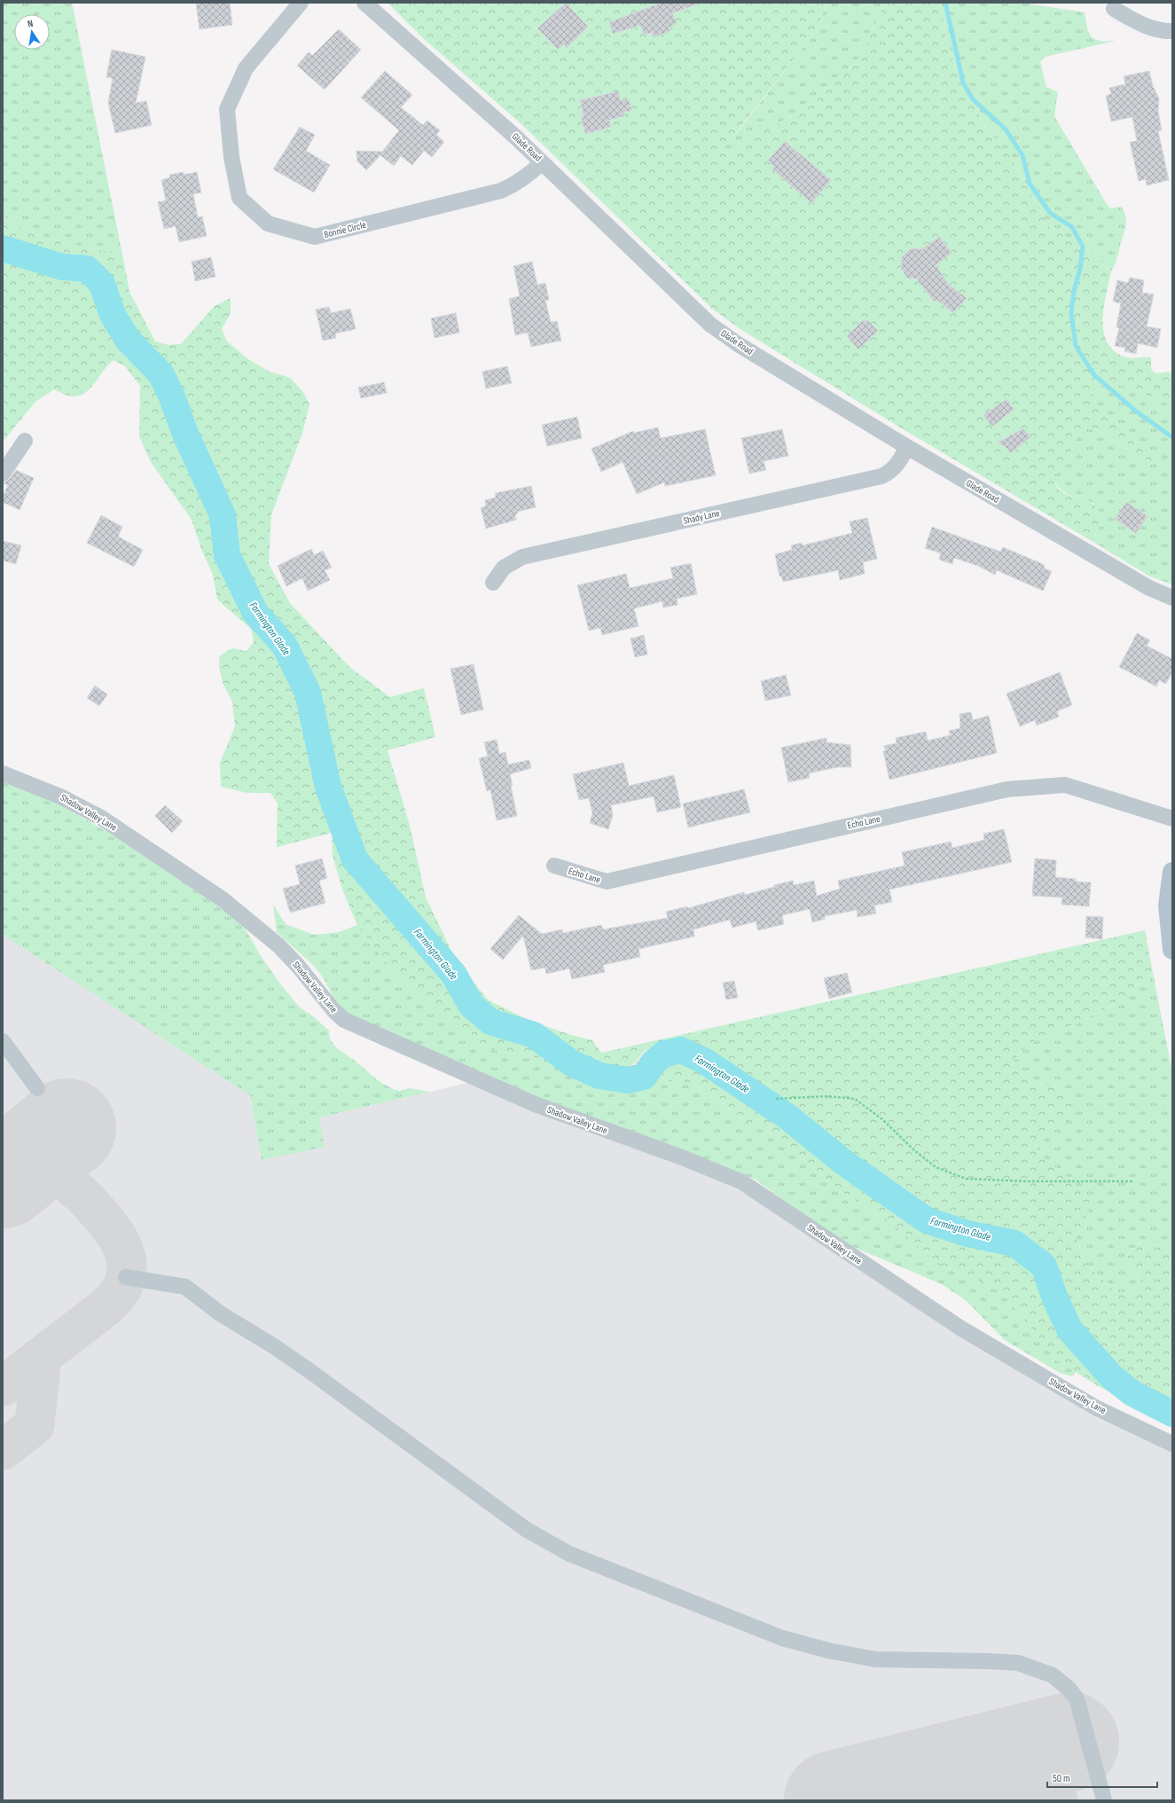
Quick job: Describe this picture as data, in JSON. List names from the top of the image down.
{
  "streets": {
    "street": [
      "Glade Road",
      "Bonnie Circle",
      "Shady Lane",
      "Shadow Valley Lane",
      "Echo Lane"
    ]
  },
  "crossings": [
    ["Glade Road", "Bonnie Circle"],
    ["Glade Road", "Shady Lane"]
  ],
  "water": ["Farmington Glade"],
  "scale_bar": "50 m",
  "north": "top"
}
